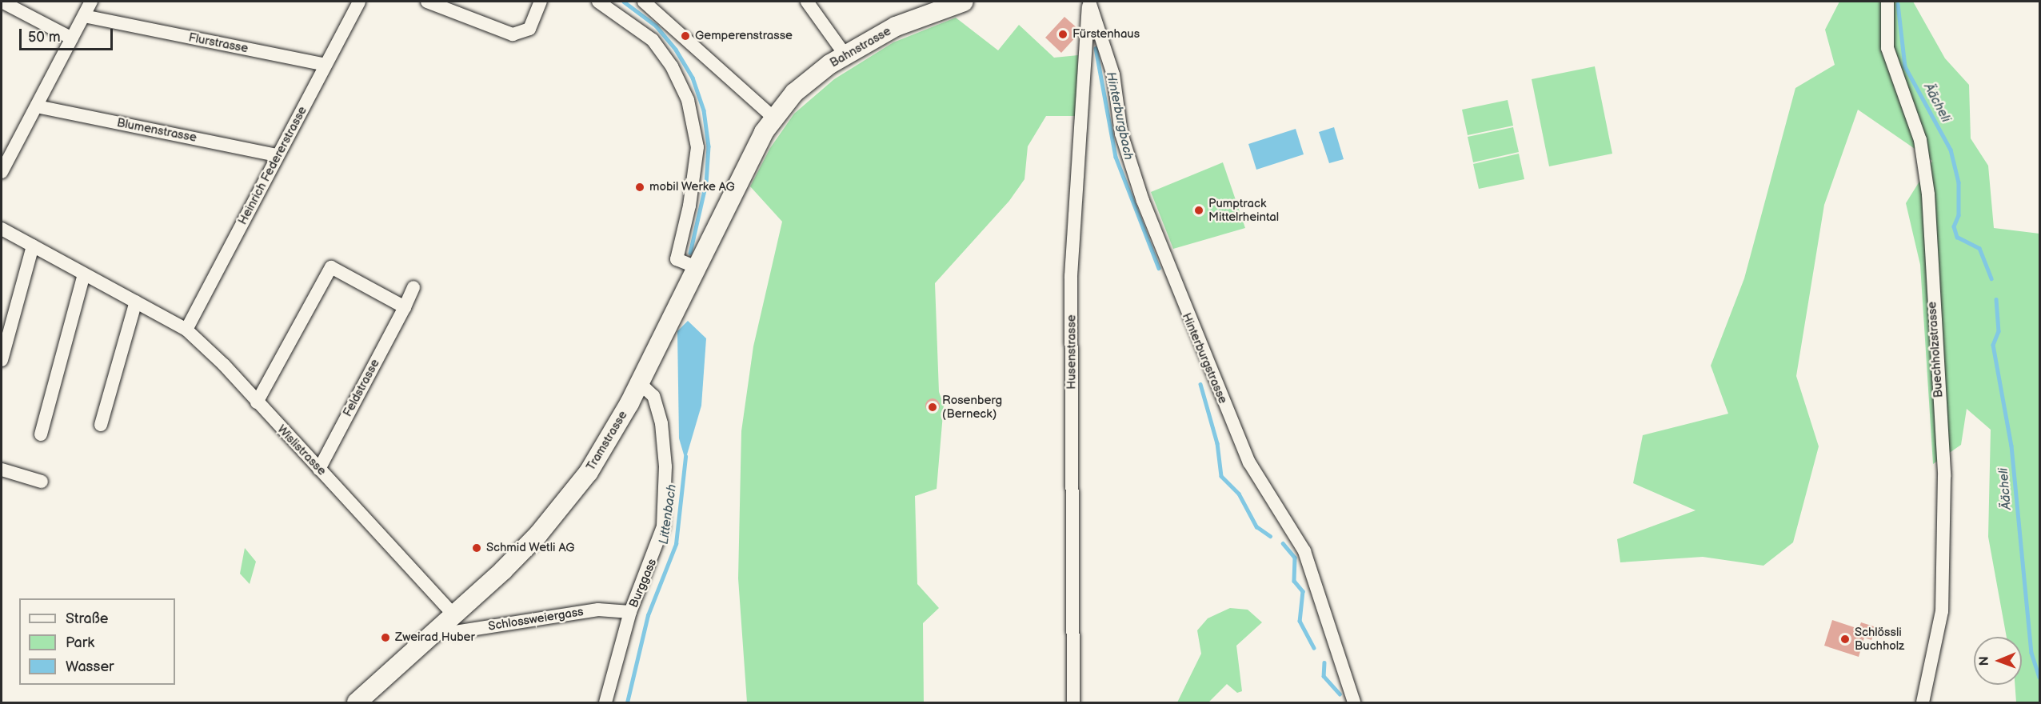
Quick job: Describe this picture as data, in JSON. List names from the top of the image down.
{
  "streets": {
    "main road": ["Bahnstrasse", "Tramstrasse"],
    "street": [
      "Flurstrasse",
      "Blumenstrasse",
      "Heinrich Federerstrasse",
      "Buechholzstrasse",
      "Husenstrasse",
      "Hinterburgstrasse",
      "Feldstrasse",
      "Wislistrasse",
      "Burggass",
      "Schlossweiergass"
    ]
  },
  "crossings": [
    ["Flurstrasse", "Heinrich Federerstrasse"],
    ["Bahnstrasse", "Tramstrasse"],
    ["Blumenstrasse", "Heinrich Federerstrasse"],
    ["Heinrich Federerstrasse", "Wislistrasse"],
    ["Husenstrasse", "Hinterburgstrasse"],
    ["Feldstrasse", "Wislistrasse"],
    ["Tramstrasse", "Wislistrasse"],
    ["Tramstrasse", "Burggass"],
    ["Tramstrasse", "Schlossweiergass"],
    ["Wislistrasse", "Schlossweiergass"],
    ["Burggass", "Schlossweiergass"]
  ],
  "water": ["Äächeli", "Hinterburgbach", "Littenbach"],
  "places": [
    "Fürstenhaus",
    "Gemperenstrasse",
    "mobil Werke AG",
    "Pumptrack Mittelrheintal",
    "Rosenberg (Berneck)",
    "Schmid Wetli AG",
    "Zweirad Huber",
    "Schlössli Buchholz"
  ],
  "legend": ["Straße", "Park", "Wasser"],
  "scale_bar": "50 m",
  "north": "left"
}
